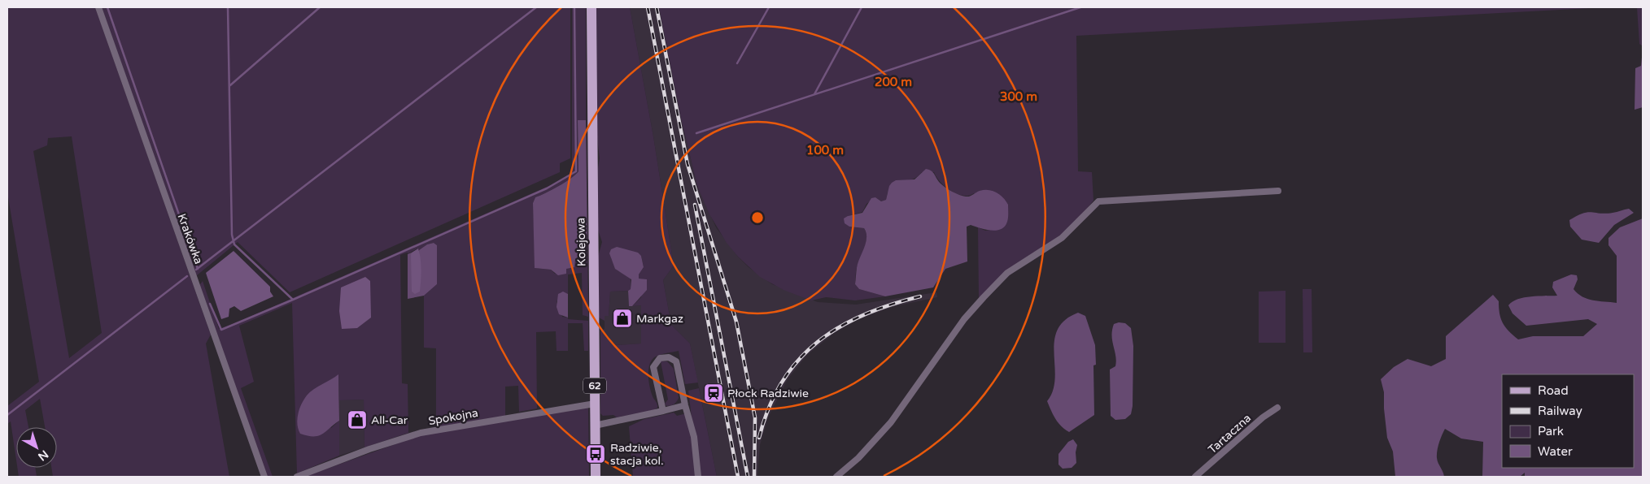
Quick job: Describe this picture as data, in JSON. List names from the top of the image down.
{
  "streets": {
    "main road": ["Kolejowa", "62"],
    "street": ["Krakówka", "Spokojna", "Tartaczna"]
  },
  "crossings": [
    ["Kolejowa", "Spokojna"]
  ],
  "places": {
    "shop": ["Markgaz", "All-Car"],
    "station": ["Płock Radziwie"],
    "bus stop": ["Radziwie, stacja kol."]
  },
  "legend": [
    "Road",
    "Railway",
    "Park",
    "Water"
  ],
  "north": "bottom right",
  "rings": ["200 m", "300 m", "100 m"]
}
